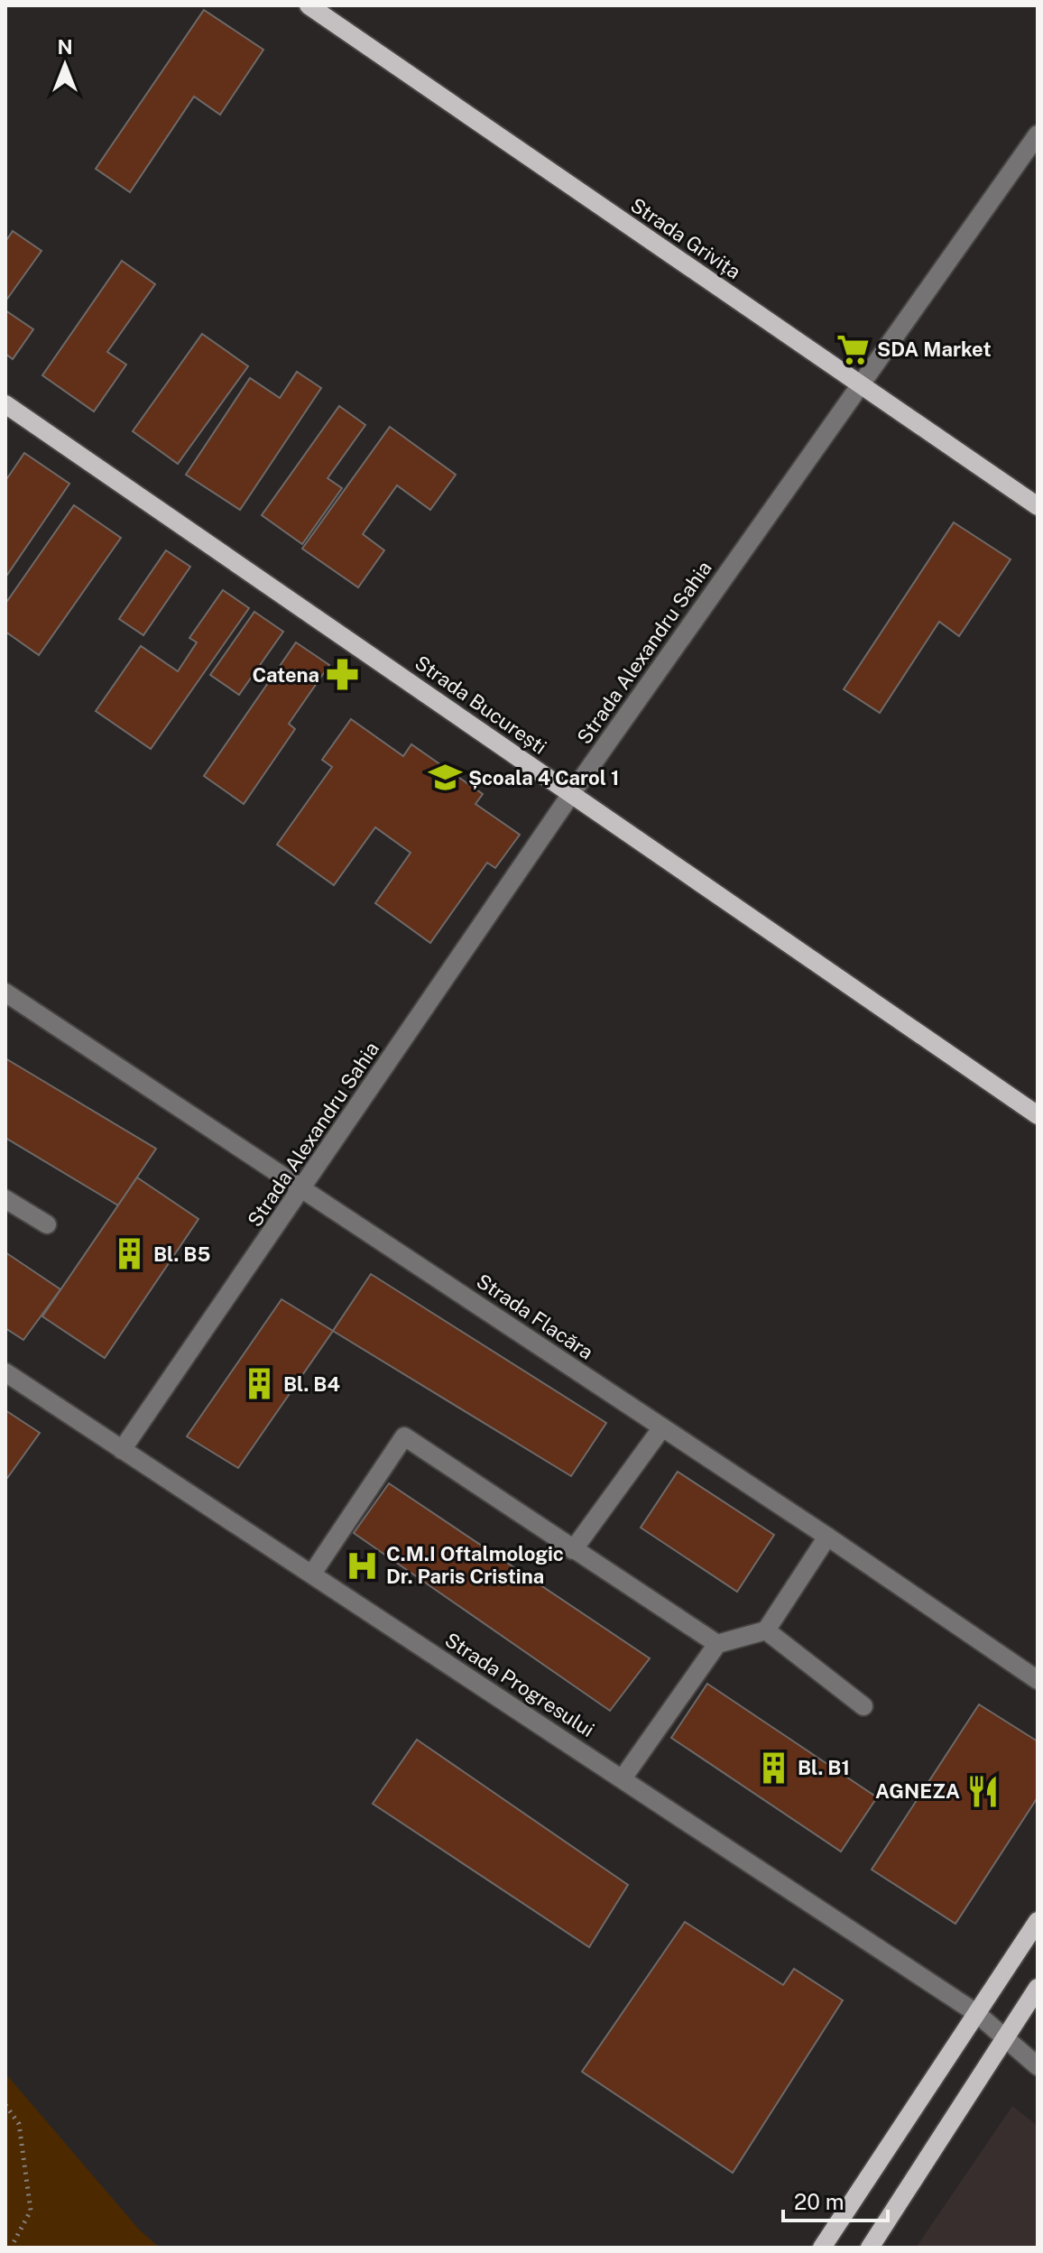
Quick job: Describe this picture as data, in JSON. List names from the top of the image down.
{
  "streets": {
    "main road": ["Strada Grivița", "Strada București"],
    "street": ["Strada Alexandru Sahia", "Strada Flacăra", "Strada Progresului"]
  },
  "crossings": [
    ["Strada Grivița", "Strada Alexandru Sahia"],
    ["Strada Alexandru Sahia", "Strada București"],
    ["Strada Alexandru Sahia", "Strada Flacăra"],
    ["Strada Alexandru Sahia", "Strada Progresului"]
  ],
  "places": {
    "supermarket": ["SDA Market"],
    "pharmacy": ["Catena"],
    "school or university": ["Școala 4 Carol 1"],
    "building": ["Bl. B5", "Bl. B4", "Bl. B1"],
    "hospital": ["C.M.I Oftalmologic Dr. Paris Cristina"],
    "restaurant": ["AGNEZA"]
  },
  "scale_bar": "20 m",
  "north": "top"
}
